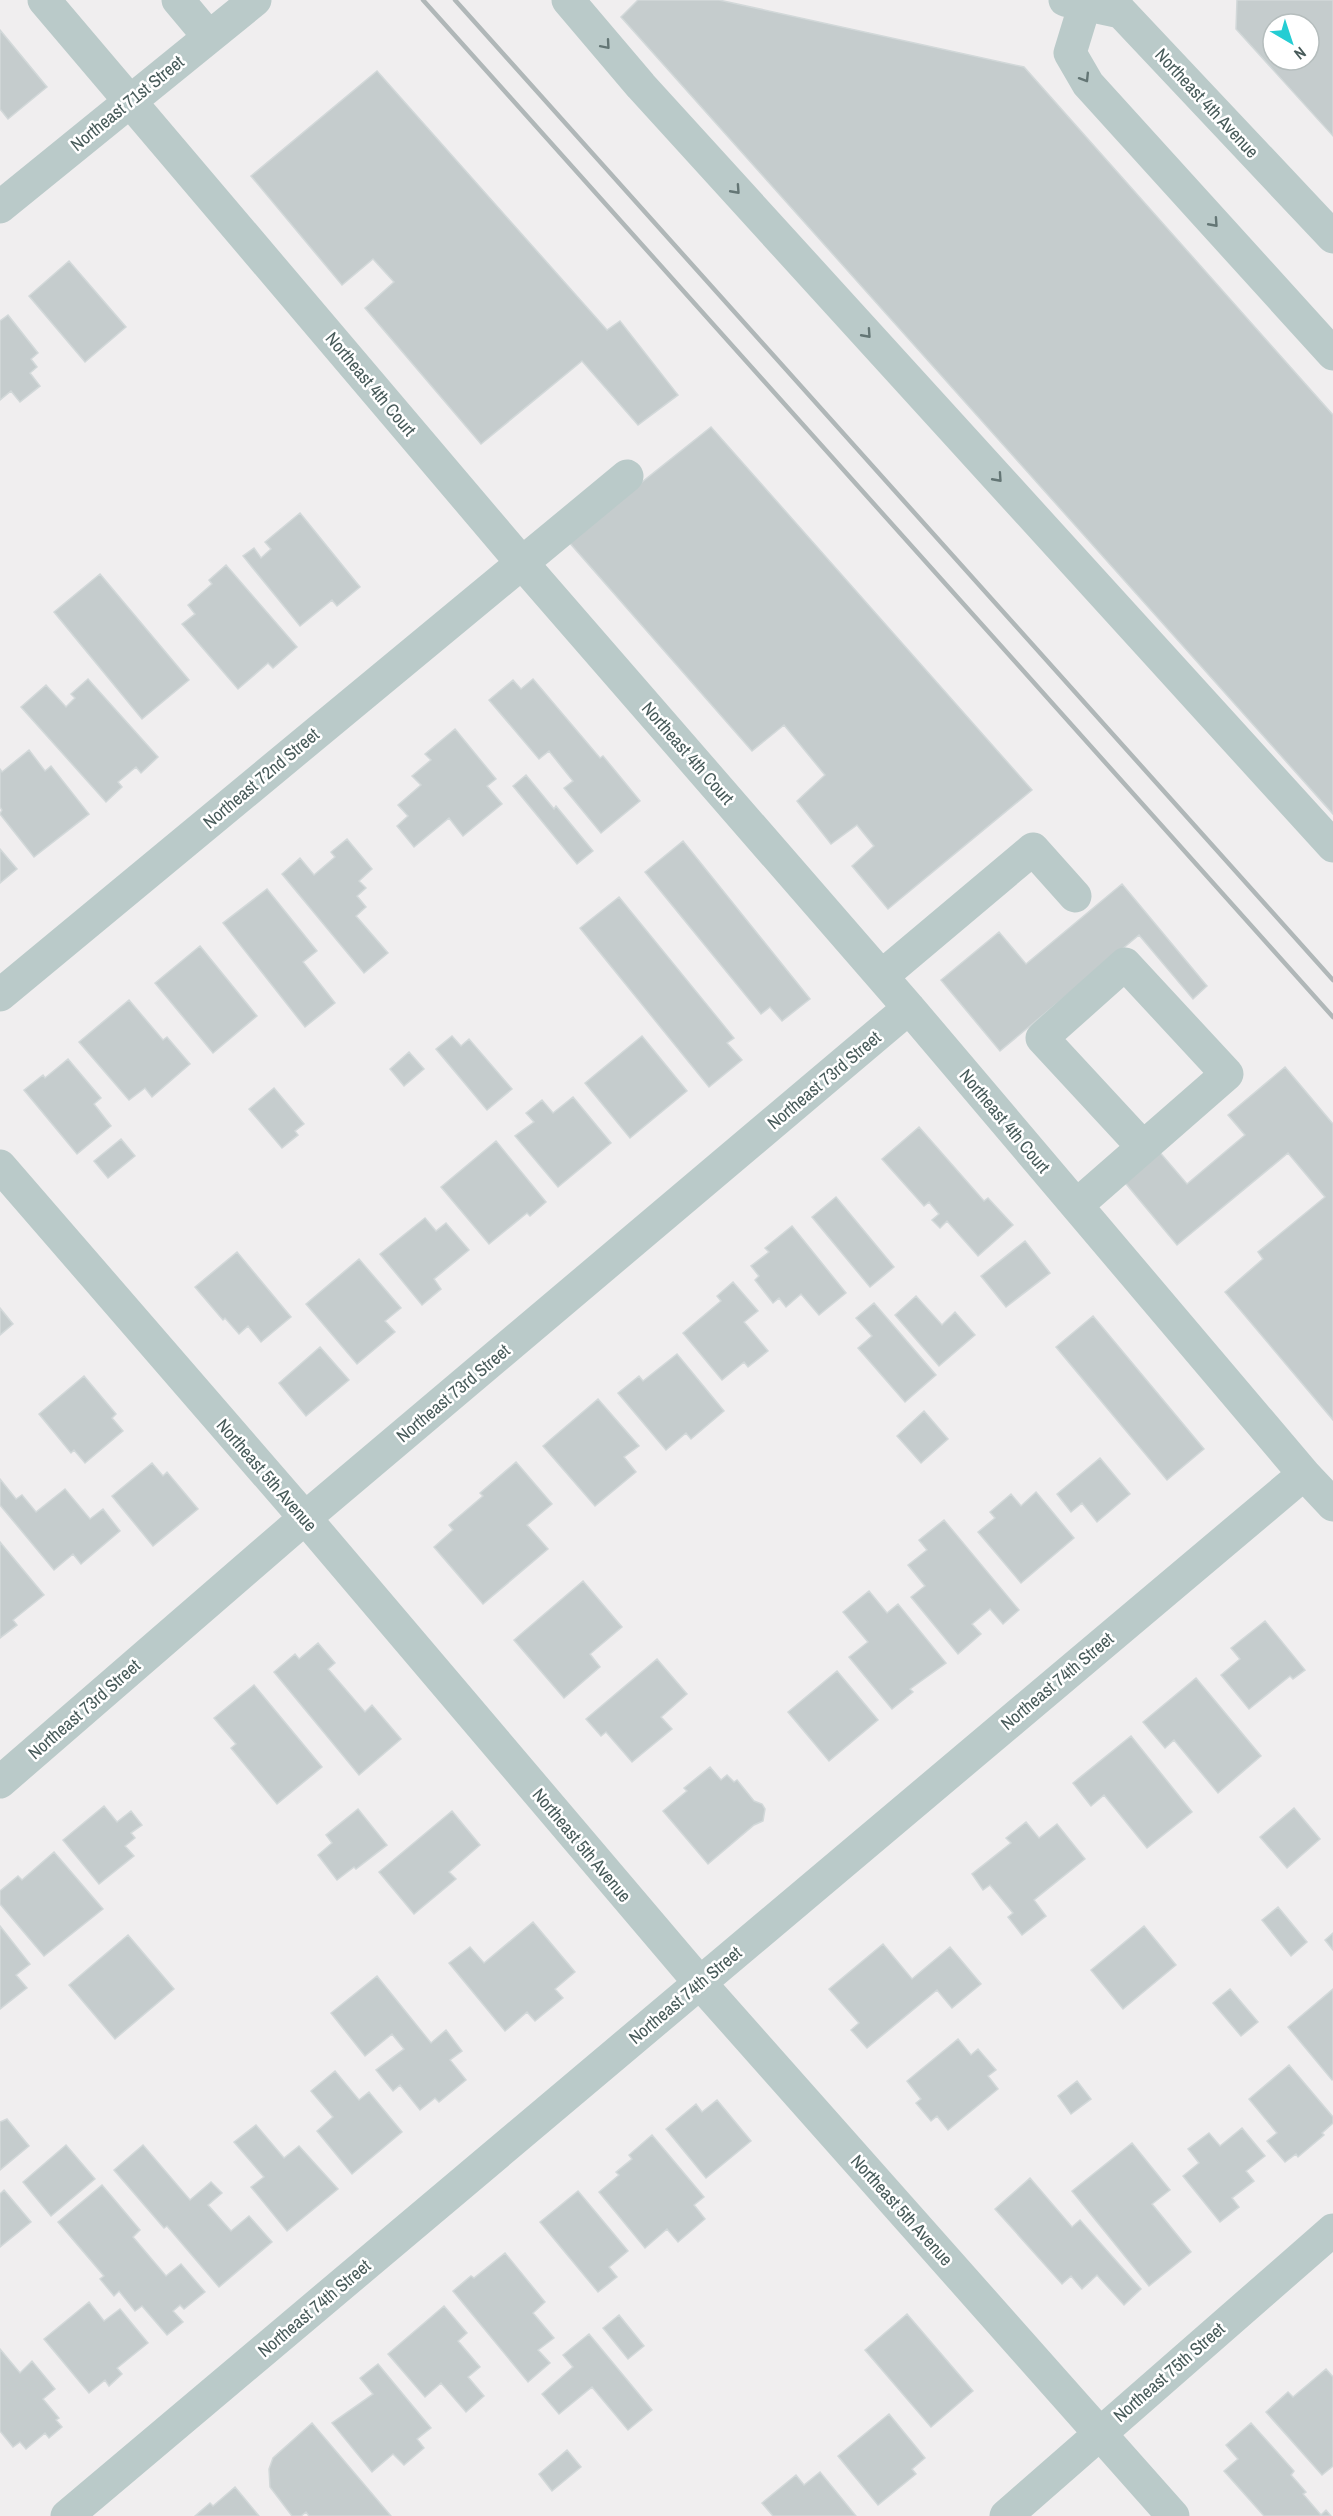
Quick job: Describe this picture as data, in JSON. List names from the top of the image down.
{
  "streets": {
    "street": [
      "Northeast 71st Street",
      "Northeast 4th Avenue",
      "Northeast 4th Court",
      "Northeast 72nd Street",
      "Northeast 73rd Street",
      "Northeast 5th Avenue",
      "Northeast 74th Street",
      "Northeast 75th Street"
    ]
  },
  "crossings": [
    ["Northeast 71st Street", "Northeast 4th Court"],
    ["Northeast 4th Court", "Northeast 72nd Street"],
    ["Northeast 4th Court", "Northeast 73rd Street"],
    ["Northeast 4th Court", "Northeast 74th Street"],
    ["Northeast 73rd Street", "Northeast 5th Avenue"],
    ["Northeast 5th Avenue", "Northeast 74th Street"],
    ["Northeast 5th Avenue", "Northeast 75th Street"]
  ],
  "north": "bottom right"
}
